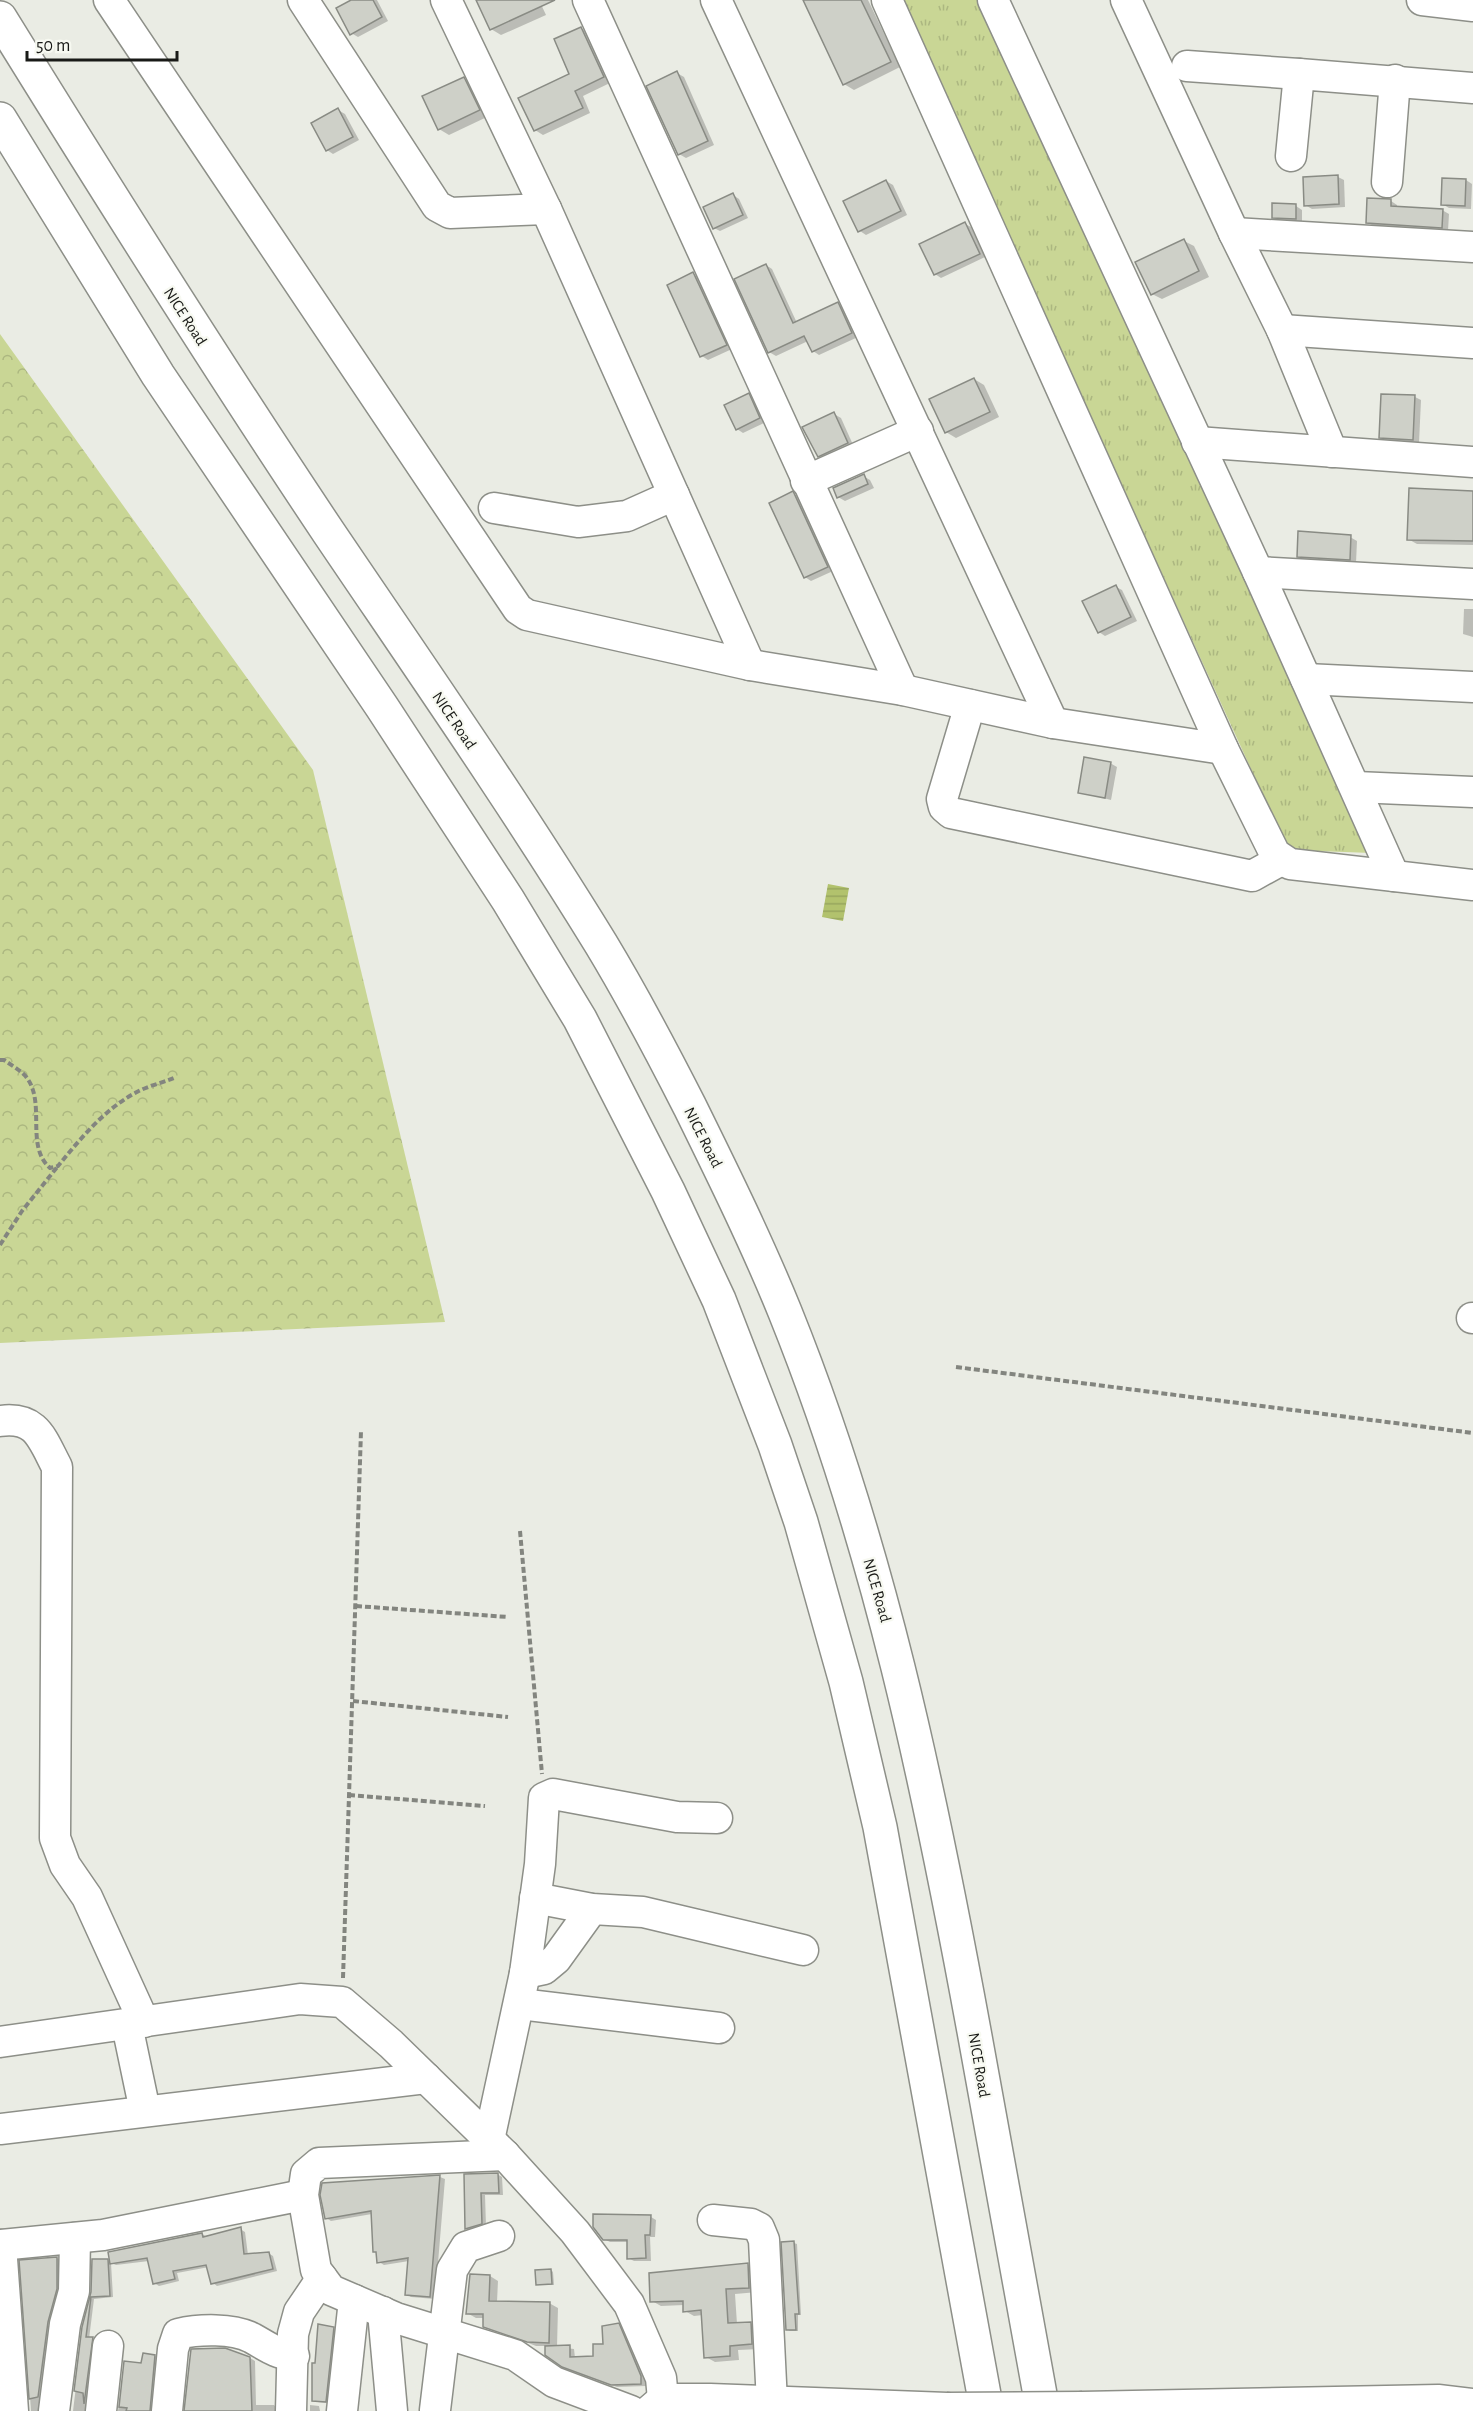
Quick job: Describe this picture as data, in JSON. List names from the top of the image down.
{
  "streets": {
    "highway": ["NICE Road"]
  },
  "scale_bar": "50 m"
}
